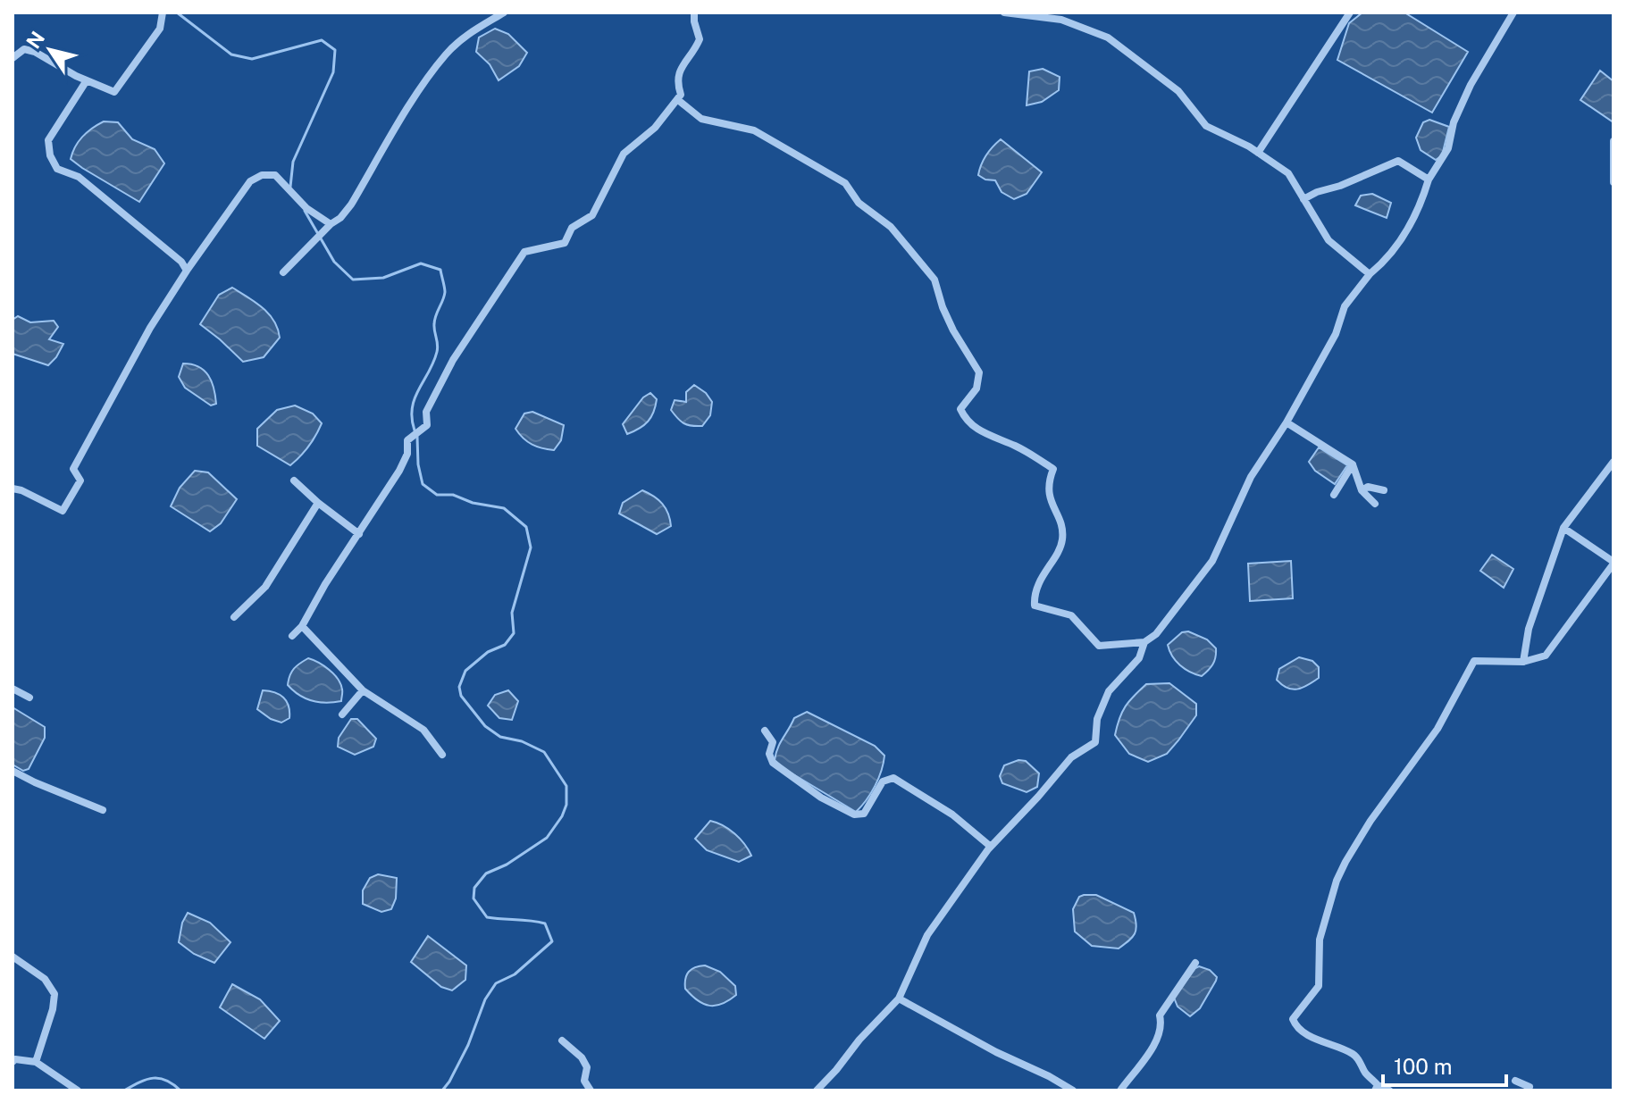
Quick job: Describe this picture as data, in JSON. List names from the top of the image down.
{
  "scale_bar": "100 m",
  "north": "top left"
}
